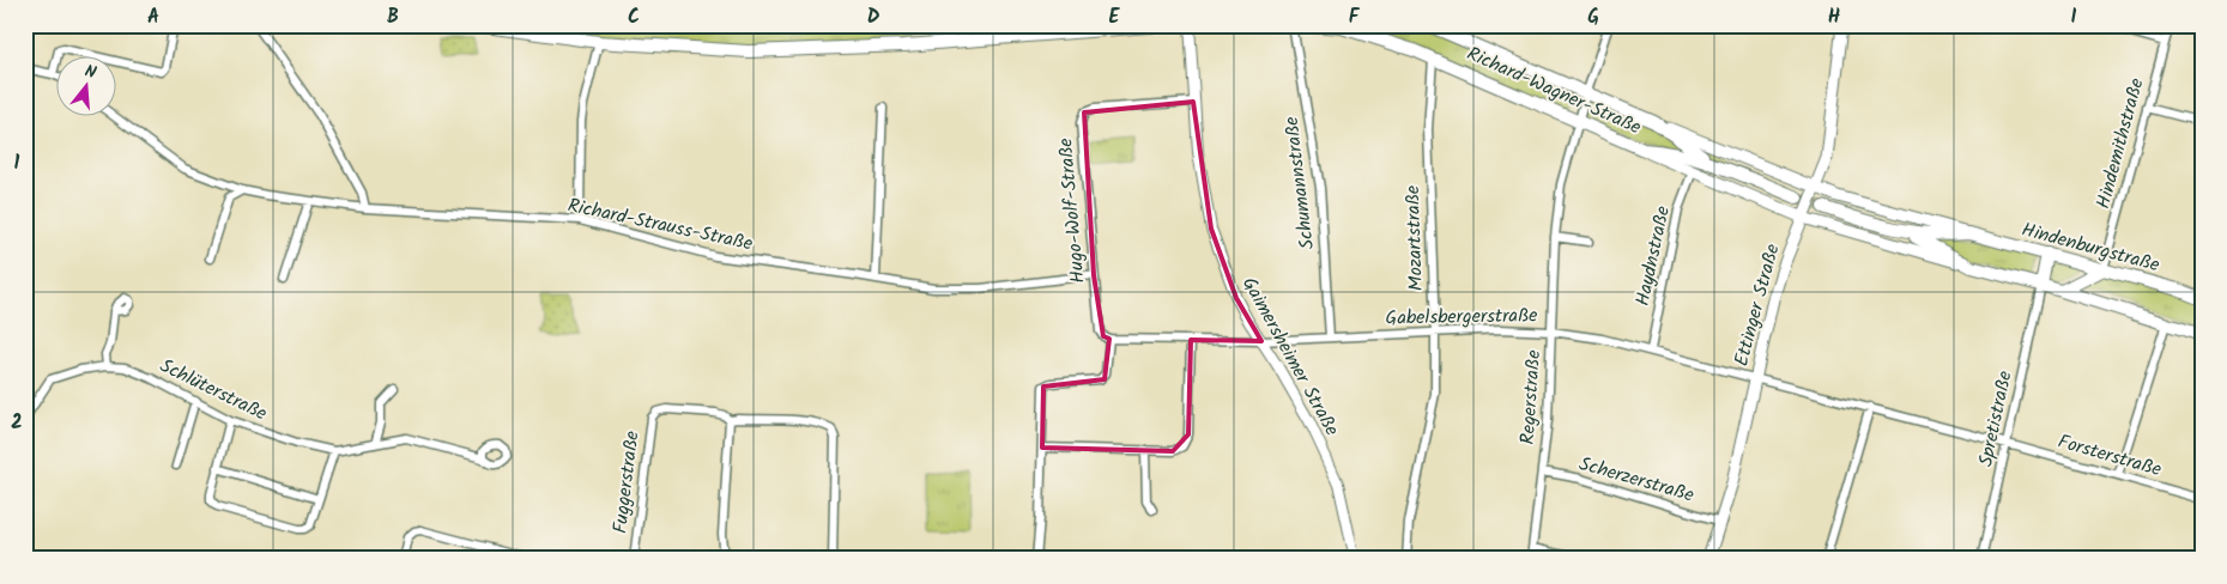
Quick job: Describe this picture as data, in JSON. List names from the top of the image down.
{
  "streets": {
    "main road": ["Richard-Wagner-Straße", "Hindenburgstraße", "Ettinger Straße"],
    "street": [
      "Hindemithstraße",
      "Schumannstraße",
      "Hugo-Wolf-Straße",
      "Richard-Strauss-Straße",
      "Mozartstraße",
      "Haydnstraße",
      "Gabelsbergerstraße",
      "Gaimersheimer Straße",
      "Schlüterstraße",
      "Regerstraße",
      "Spretistraße",
      "Forsterstraße",
      "Scherzerstraße",
      "Fuggerstraße"
    ]
  },
  "crossings": [
    ["Richard-Wagner-Straße", "Mozartstraße"],
    ["Richard-Wagner-Straße", "Hindenburgstraße"],
    ["Richard-Wagner-Straße", "Haydnstraße"],
    ["Richard-Wagner-Straße", "Ettinger Straße"],
    ["Richard-Wagner-Straße", "Regerstraße"],
    ["Hindemithstraße", "Hindenburgstraße"],
    ["Schumannstraße", "Gabelsbergerstraße"],
    ["Hugo-Wolf-Straße", "Richard-Strauss-Straße"],
    ["Hugo-Wolf-Straße", "Gabelsbergerstraße"],
    ["Hugo-Wolf-Straße", "Gaimersheimer Straße"],
    ["Mozartstraße", "Gabelsbergerstraße"],
    ["Hindenburgstraße", "Ettinger Straße"],
    ["Hindenburgstraße", "Spretistraße"],
    ["Haydnstraße", "Gabelsbergerstraße"],
    ["Ettinger Straße", "Gabelsbergerstraße"],
    ["Ettinger Straße", "Scherzerstraße"],
    ["Gabelsbergerstraße", "Gaimersheimer Straße"],
    ["Gabelsbergerstraße", "Regerstraße"],
    ["Gabelsbergerstraße", "Spretistraße"],
    ["Gabelsbergerstraße", "Forsterstraße"],
    ["Regerstraße", "Scherzerstraße"],
    ["Spretistraße", "Forsterstraße"]
  ],
  "north": "top",
  "grid": {
    "columns": [
      "A",
      "B",
      "C",
      "D",
      "E",
      "F",
      "G",
      "H",
      "I"
    ],
    "rows": ["1", "2"]
  }
}
